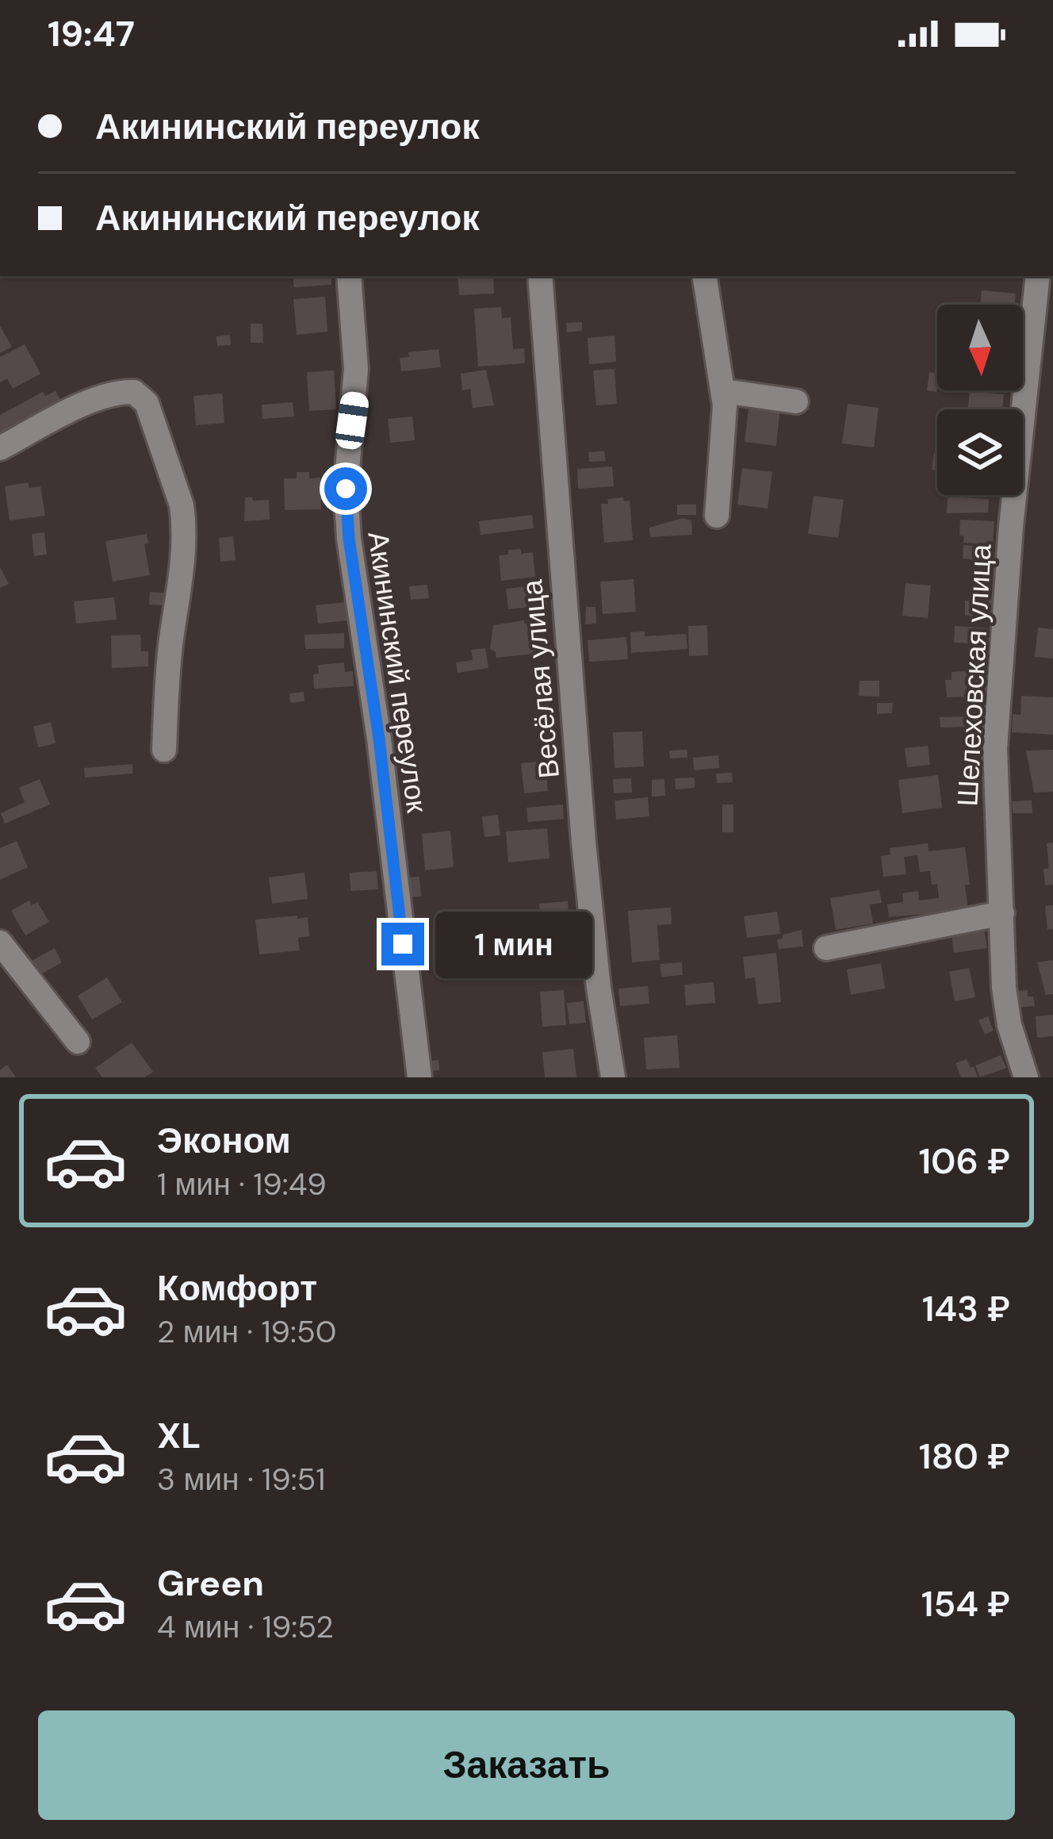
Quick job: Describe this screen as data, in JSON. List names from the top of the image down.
{
  "streets": {
    "street": ["Акининский переулок", "Шелеховская улица", "Весёлая улица"]
  },
  "north": "bottom",
  "page": {
    "status": "19:47",
    "banner": ["Акининский переулок", "Акининский переулок"],
    "bubble": "1 мин",
    "list": [
      {
        "name": "Эконом",
        "note": "1 мин · 19:49",
        "value": "106 ₽"
      },
      {
        "name": "Комфорт",
        "note": "2 мин · 19:50",
        "value": "143 ₽"
      },
      {
        "name": "XL",
        "note": "3 мин · 19:51",
        "value": "180 ₽"
      },
      {
        "name": "Green",
        "note": "4 мин · 19:52",
        "value": "154 ₽"
      }
    ],
    "buttons": "Заказать"
  }
}
